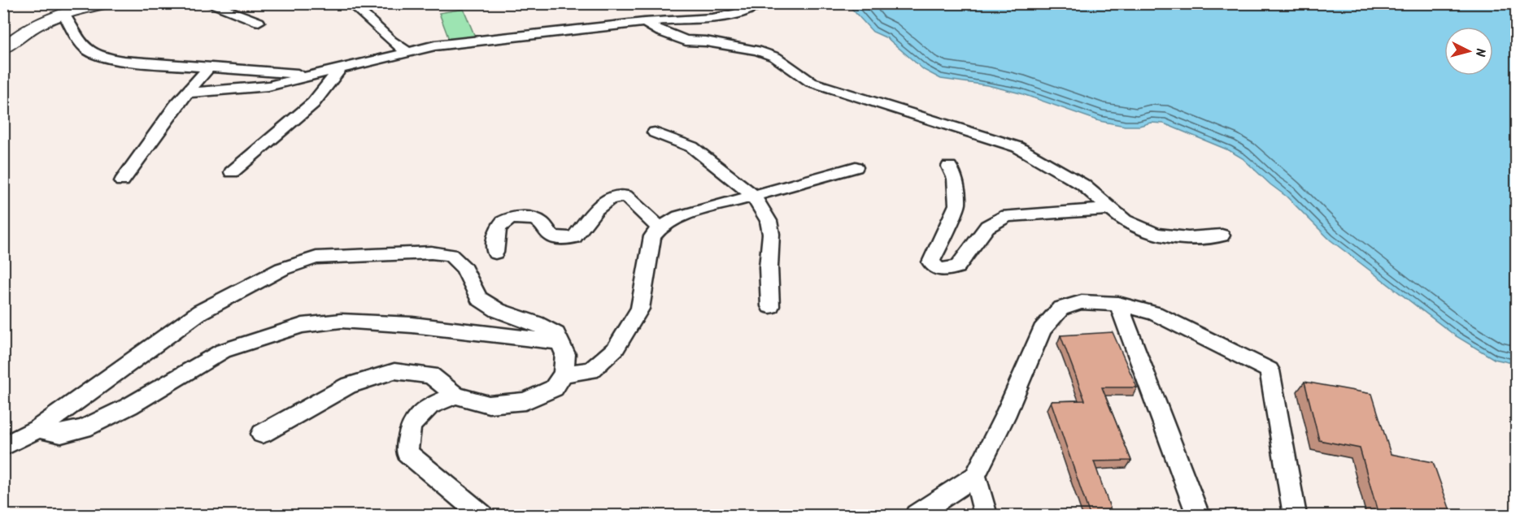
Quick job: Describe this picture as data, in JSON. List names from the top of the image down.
{
  "north": "right"
}
